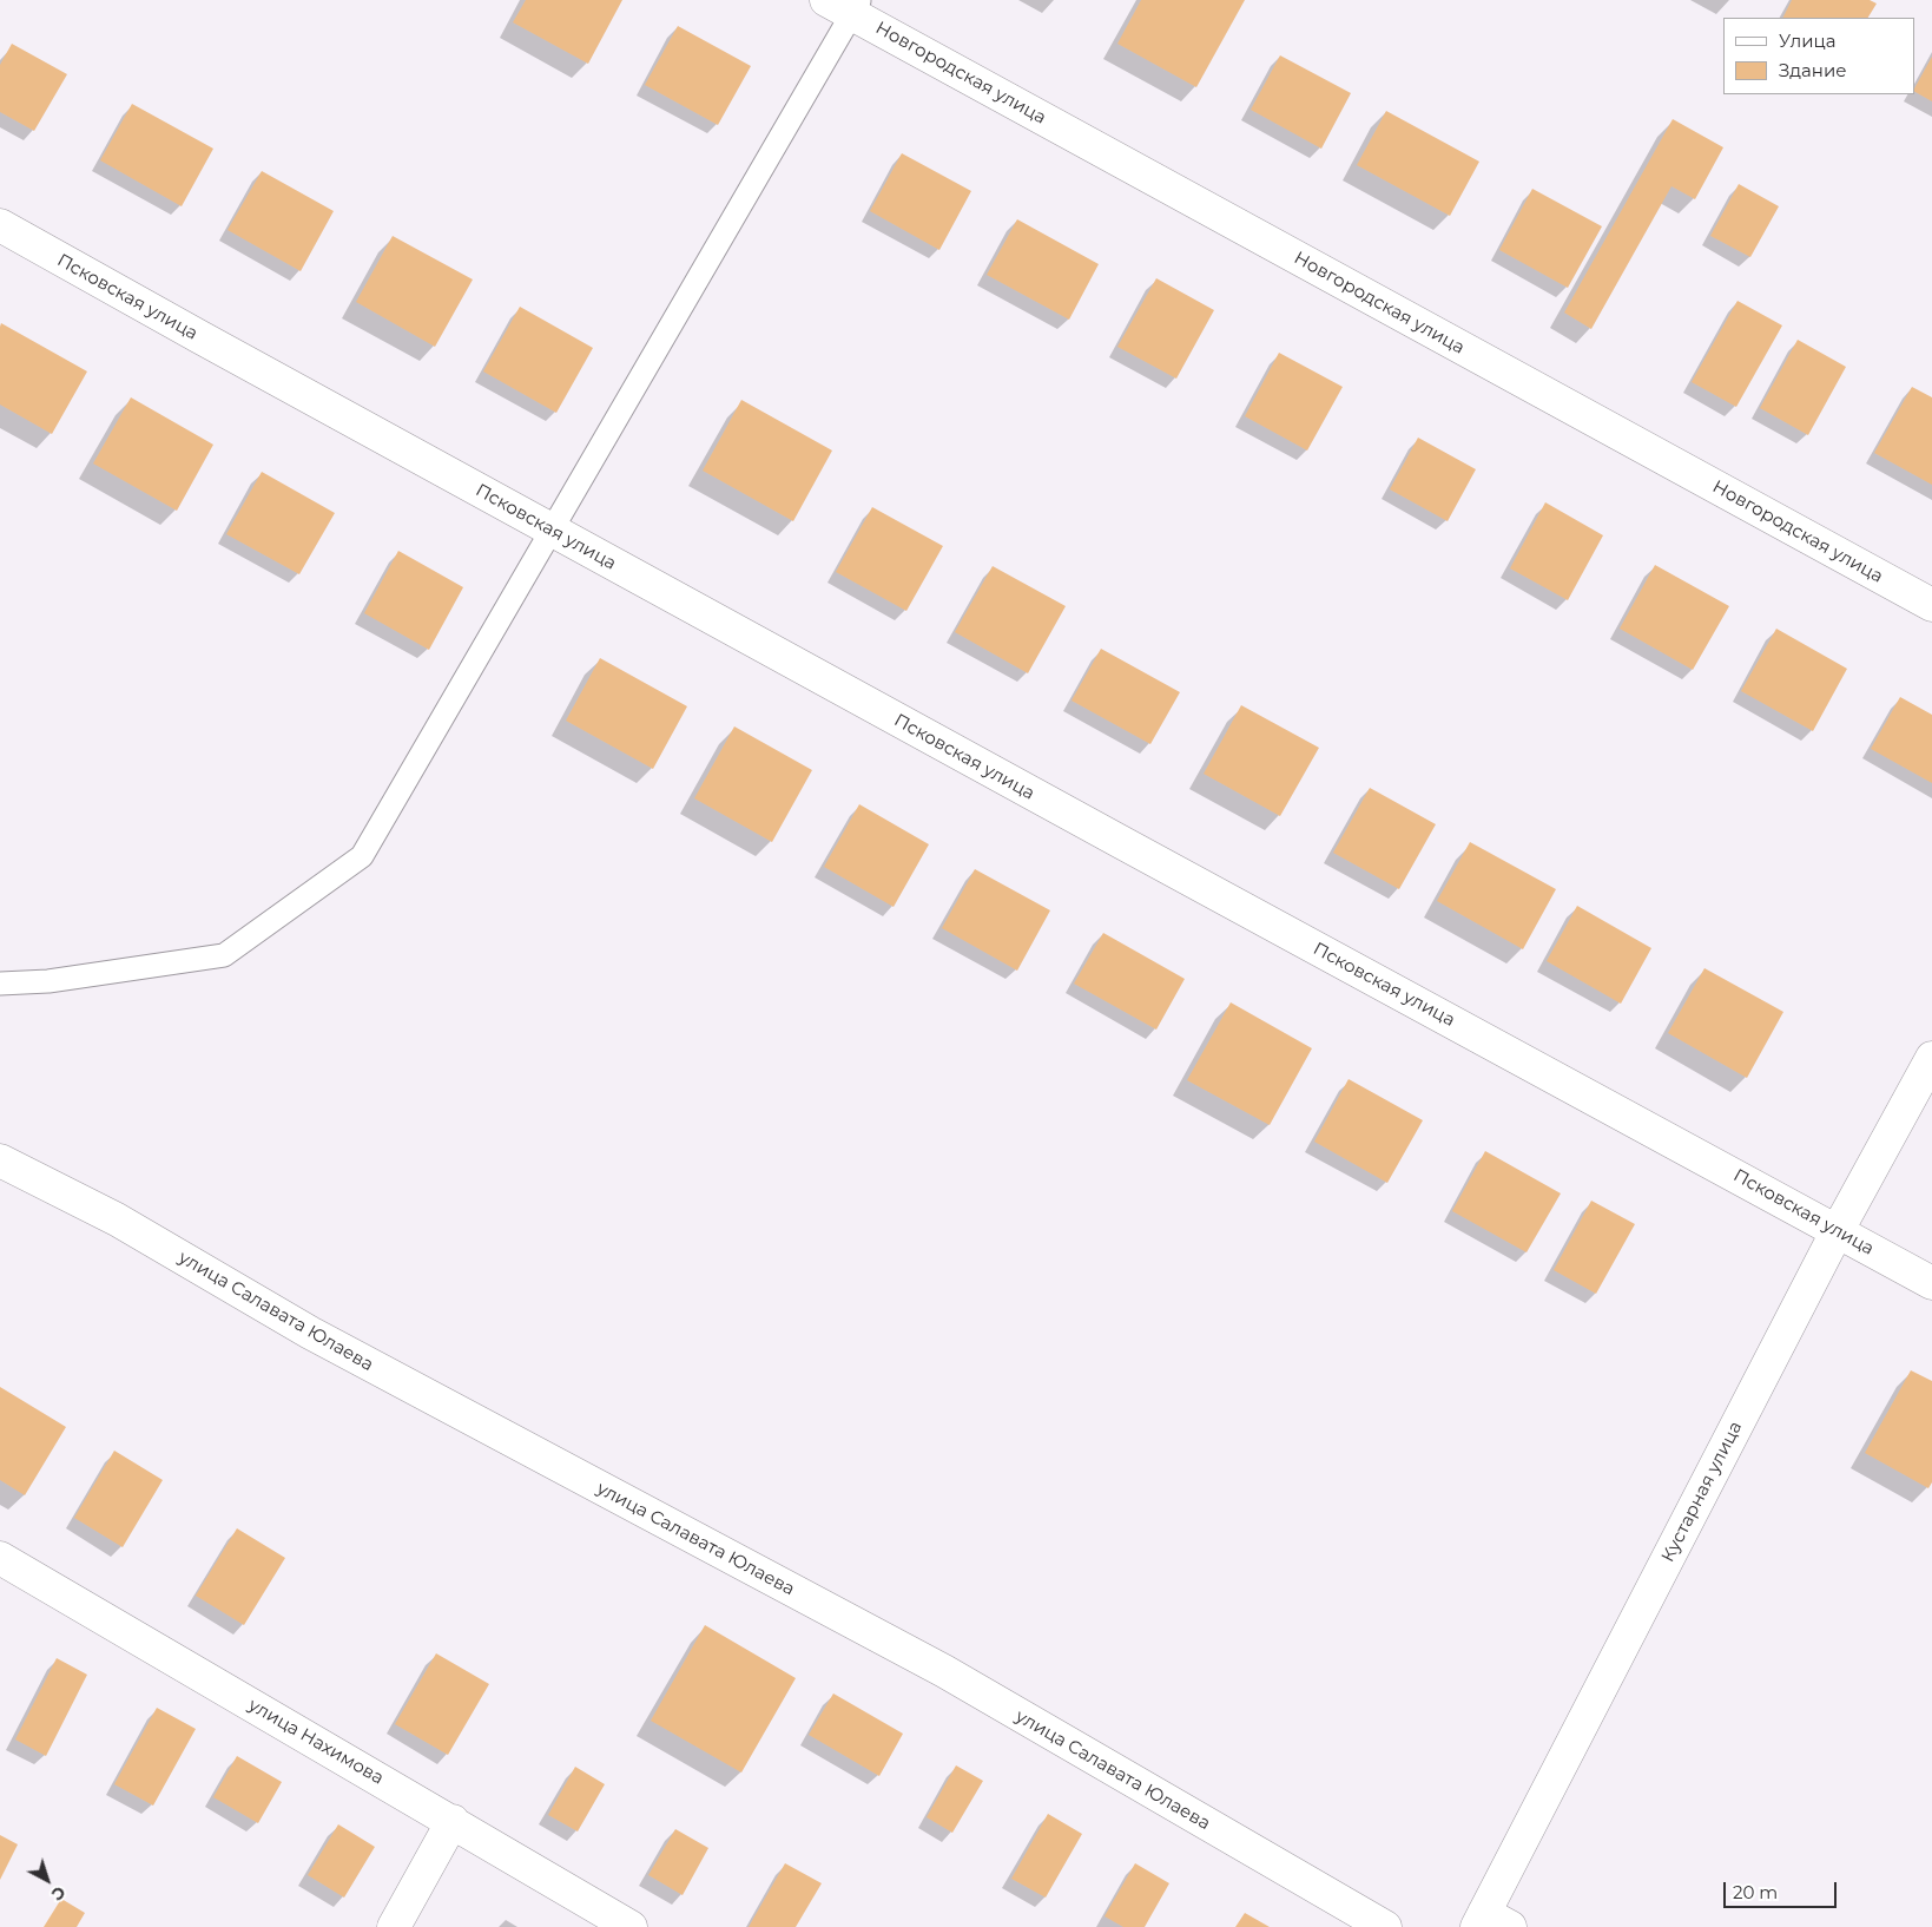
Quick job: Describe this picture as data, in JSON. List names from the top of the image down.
{
  "streets": {
    "street": [
      "Новгородская улица",
      "Псковская улица",
      "улица Салавата Юлаева",
      "Кустарная улица",
      "улица Нахимова"
    ]
  },
  "crossings": [
    ["Псковская улица", "Кустарная улица"]
  ],
  "legend": ["Улица", "Здание"],
  "scale_bar": "20 m",
  "north": "bottom right"
}
